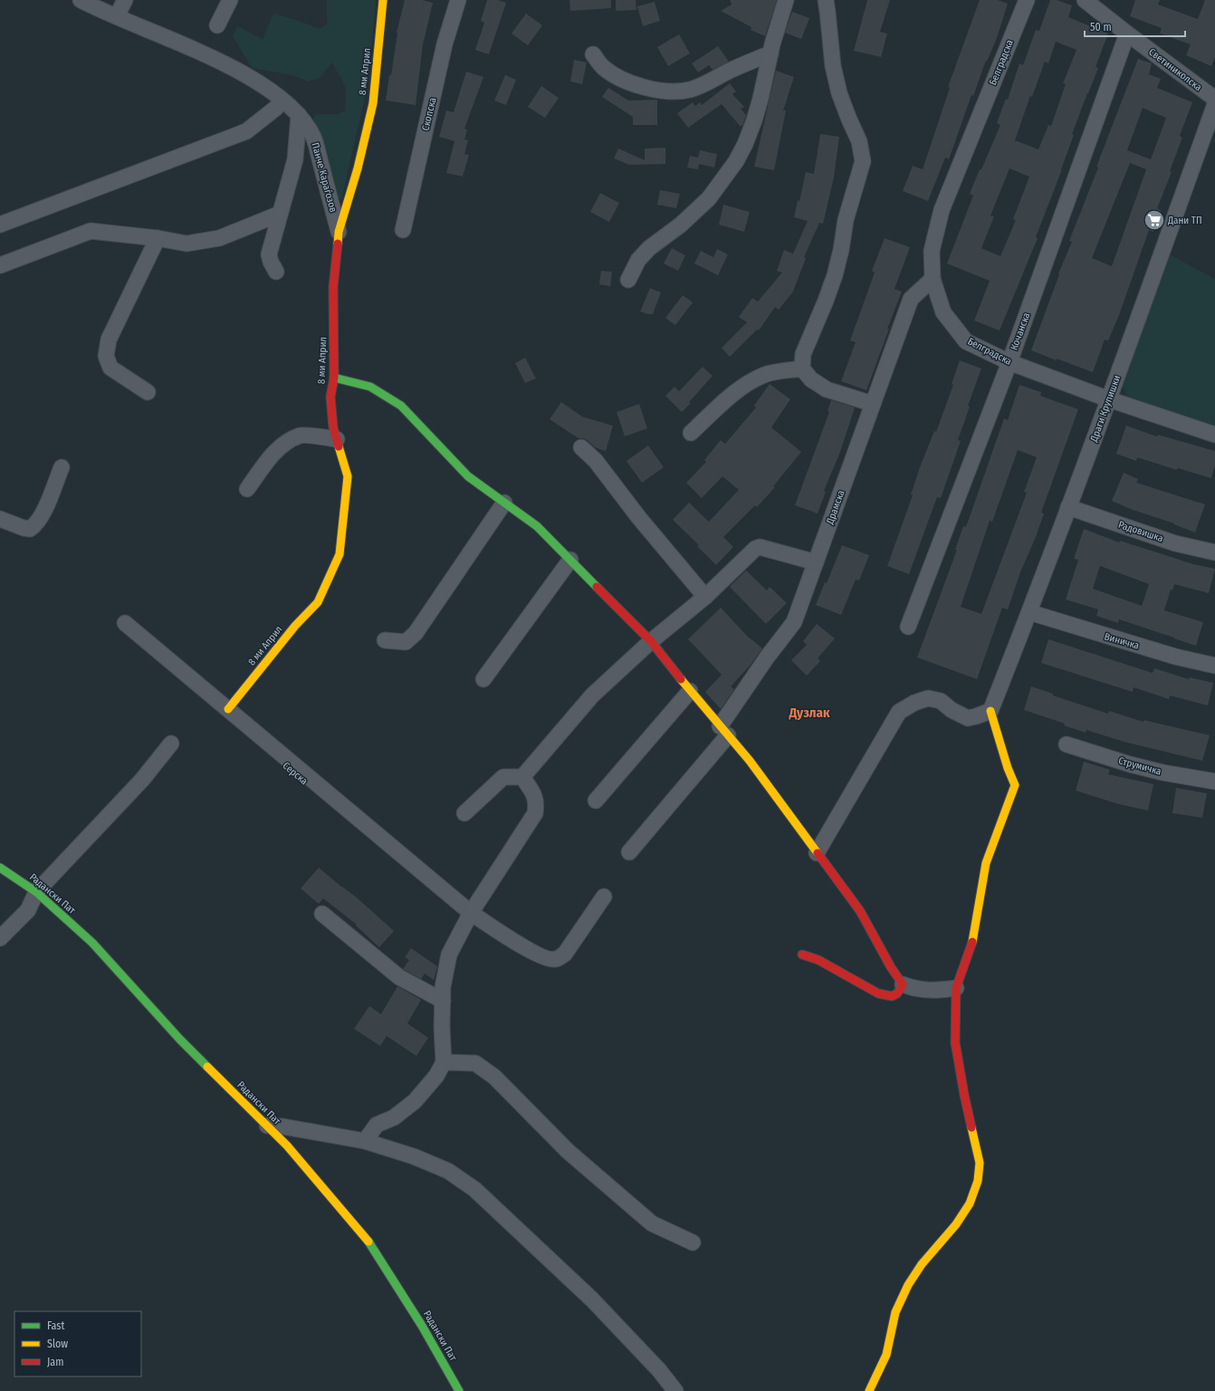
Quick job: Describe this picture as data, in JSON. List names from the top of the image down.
{
  "streets": {
    "street": [
      "Белградска",
      "Светиниколска",
      "8 ми Април",
      "Скопска",
      "Панче Караѓозов",
      "Кочанска",
      "Драги Крупишки",
      "Драмска",
      "Радовишка",
      "Виничка",
      "Струмичка",
      "Серска",
      "Радански Пат"
    ]
  },
  "crossings": [
    ["Белградска", "Кочанска"],
    ["Белградска", "Драги Крупишки"],
    ["Белградска", "Драмска"],
    ["Светиниколска", "Кочанска"],
    ["8 ми Април", "Панче Караѓозов"],
    ["8 ми Април", "Серска"],
    ["Драги Крупишки", "Радовишка"],
    ["Драги Крупишки", "Виничка"]
  ],
  "districts": ["Дузлак"],
  "places": {
    "supermarket": ["Дани ТП"]
  },
  "legend": ["Fast", "Slow", "Jam"],
  "scale_bar": "50 m"
}
